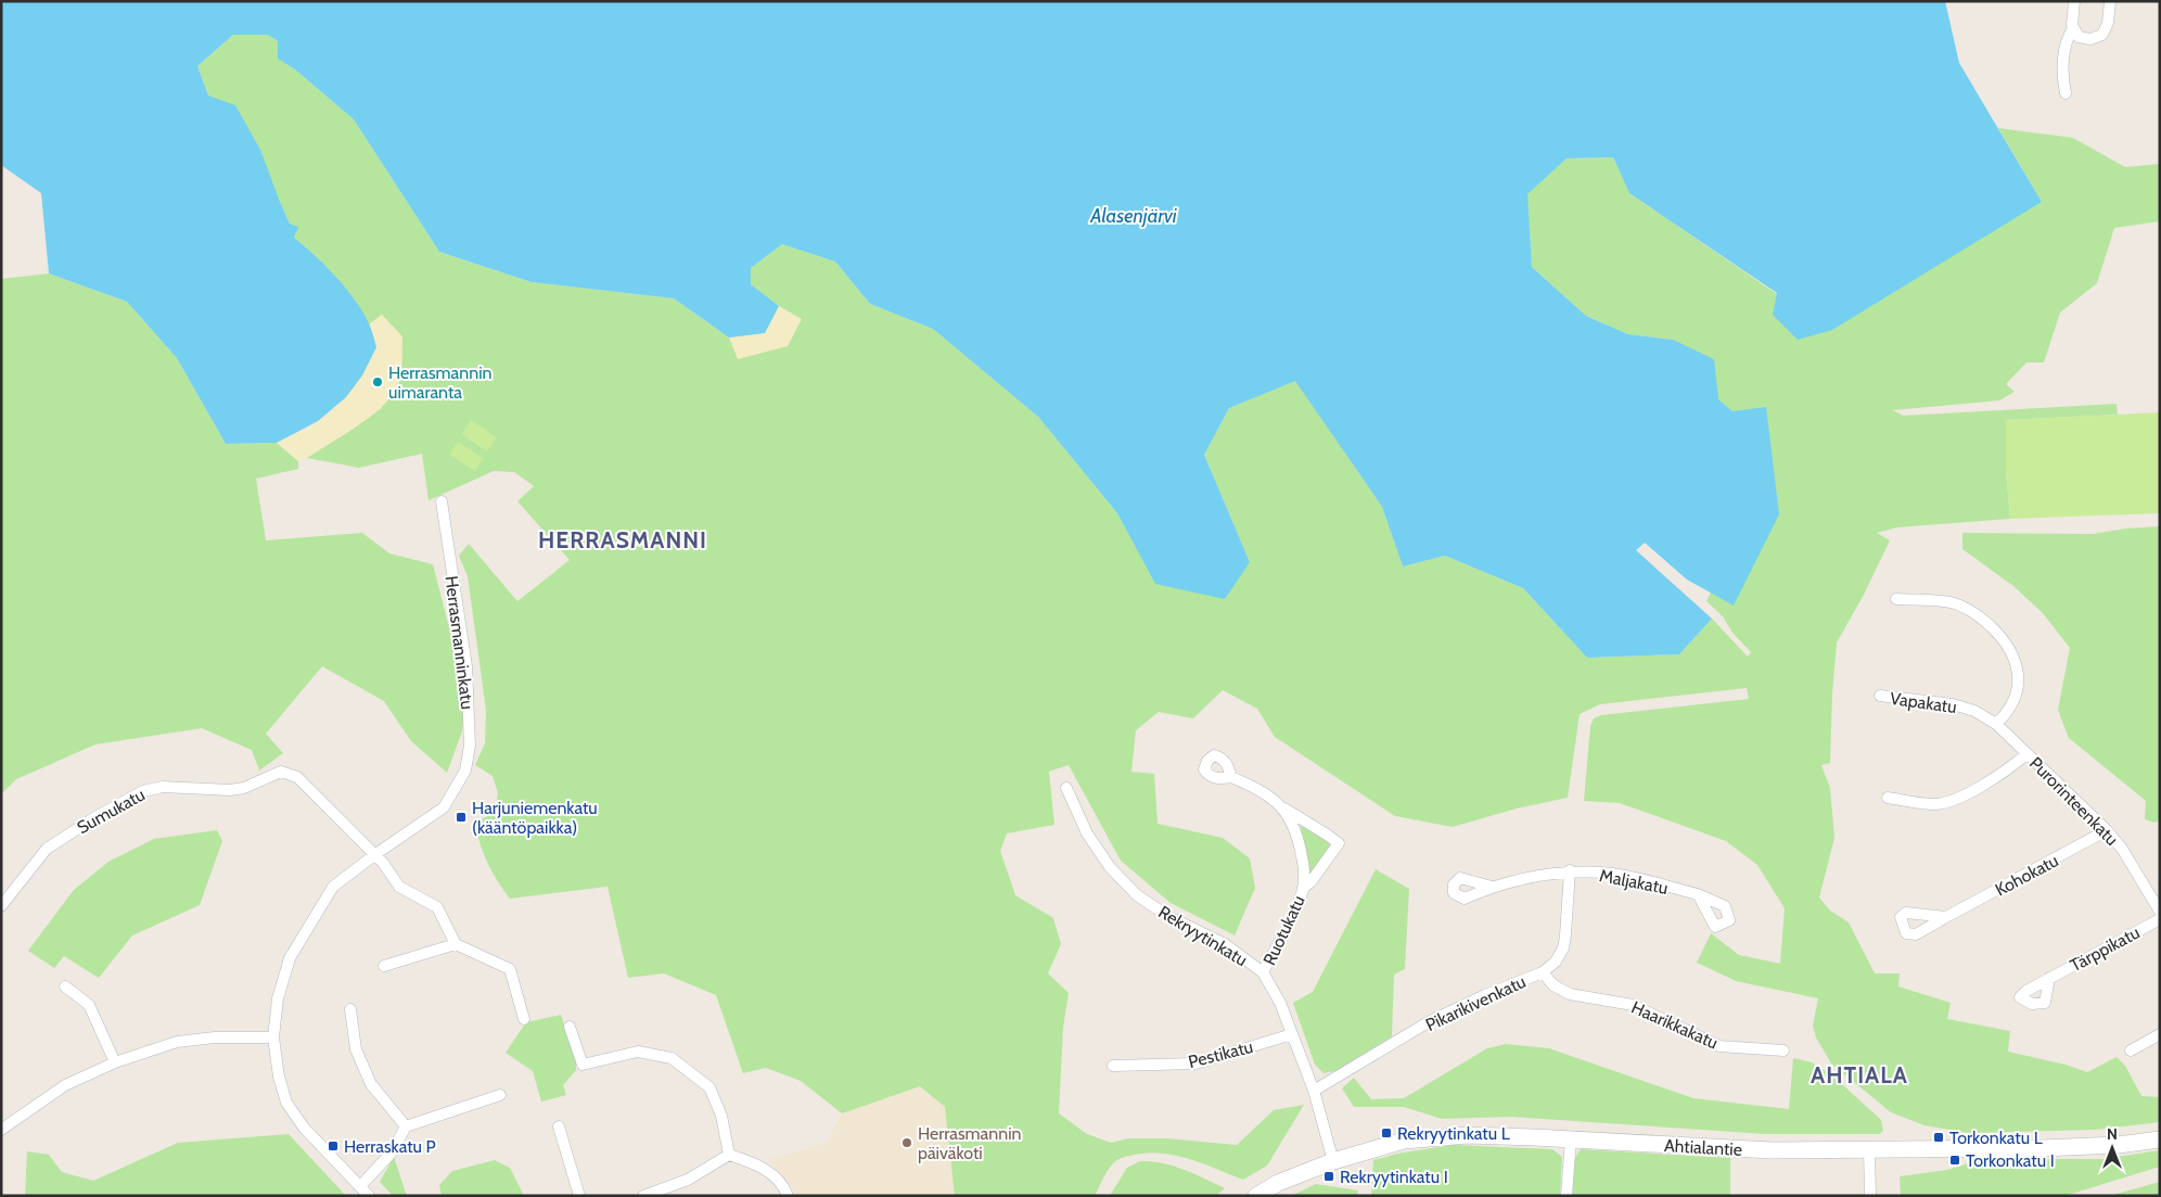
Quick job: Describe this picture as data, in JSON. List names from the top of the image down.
{
  "streets": {
    "main road": ["Ahtialantie"],
    "street": [
      "Herrasmanninkatu",
      "Vapakatu",
      "Purorinteenkatu",
      "Sumukatu",
      "Kohokatu",
      "Maljakatu",
      "Ruotukatu",
      "Rekryytinkatu",
      "Tärppikatu",
      "Pikarikivenkatu",
      "Haarikkakatu",
      "Pestikatu"
    ]
  },
  "crossings": [
    ["Herrasmanninkatu", "Sumukatu"],
    ["Vapakatu", "Purorinteenkatu"],
    ["Purorinteenkatu", "Kohokatu"],
    ["Maljakatu", "Pikarikivenkatu"],
    ["Ruotukatu", "Rekryytinkatu"],
    ["Rekryytinkatu", "Pikarikivenkatu"],
    ["Rekryytinkatu", "Pestikatu"],
    ["Rekryytinkatu", "Ahtialantie"],
    ["Pikarikivenkatu", "Haarikkakatu"]
  ],
  "districts": ["HERRASMANNI", "AHTIALA"],
  "water": ["Alasenjärvi"],
  "places": {
    "other": ["Herrasmannin uimaranta", "Herrasmannin päiväkoti"],
    "transit": [
      "Harjuniemenkatu (kääntöpaikka)",
      "Rekryytinkatu L",
      "Torkonkatu L",
      "Herraskatu P",
      "Torkonkatu I",
      "Rekryytinkatu I"
    ]
  },
  "north": "top"
}
